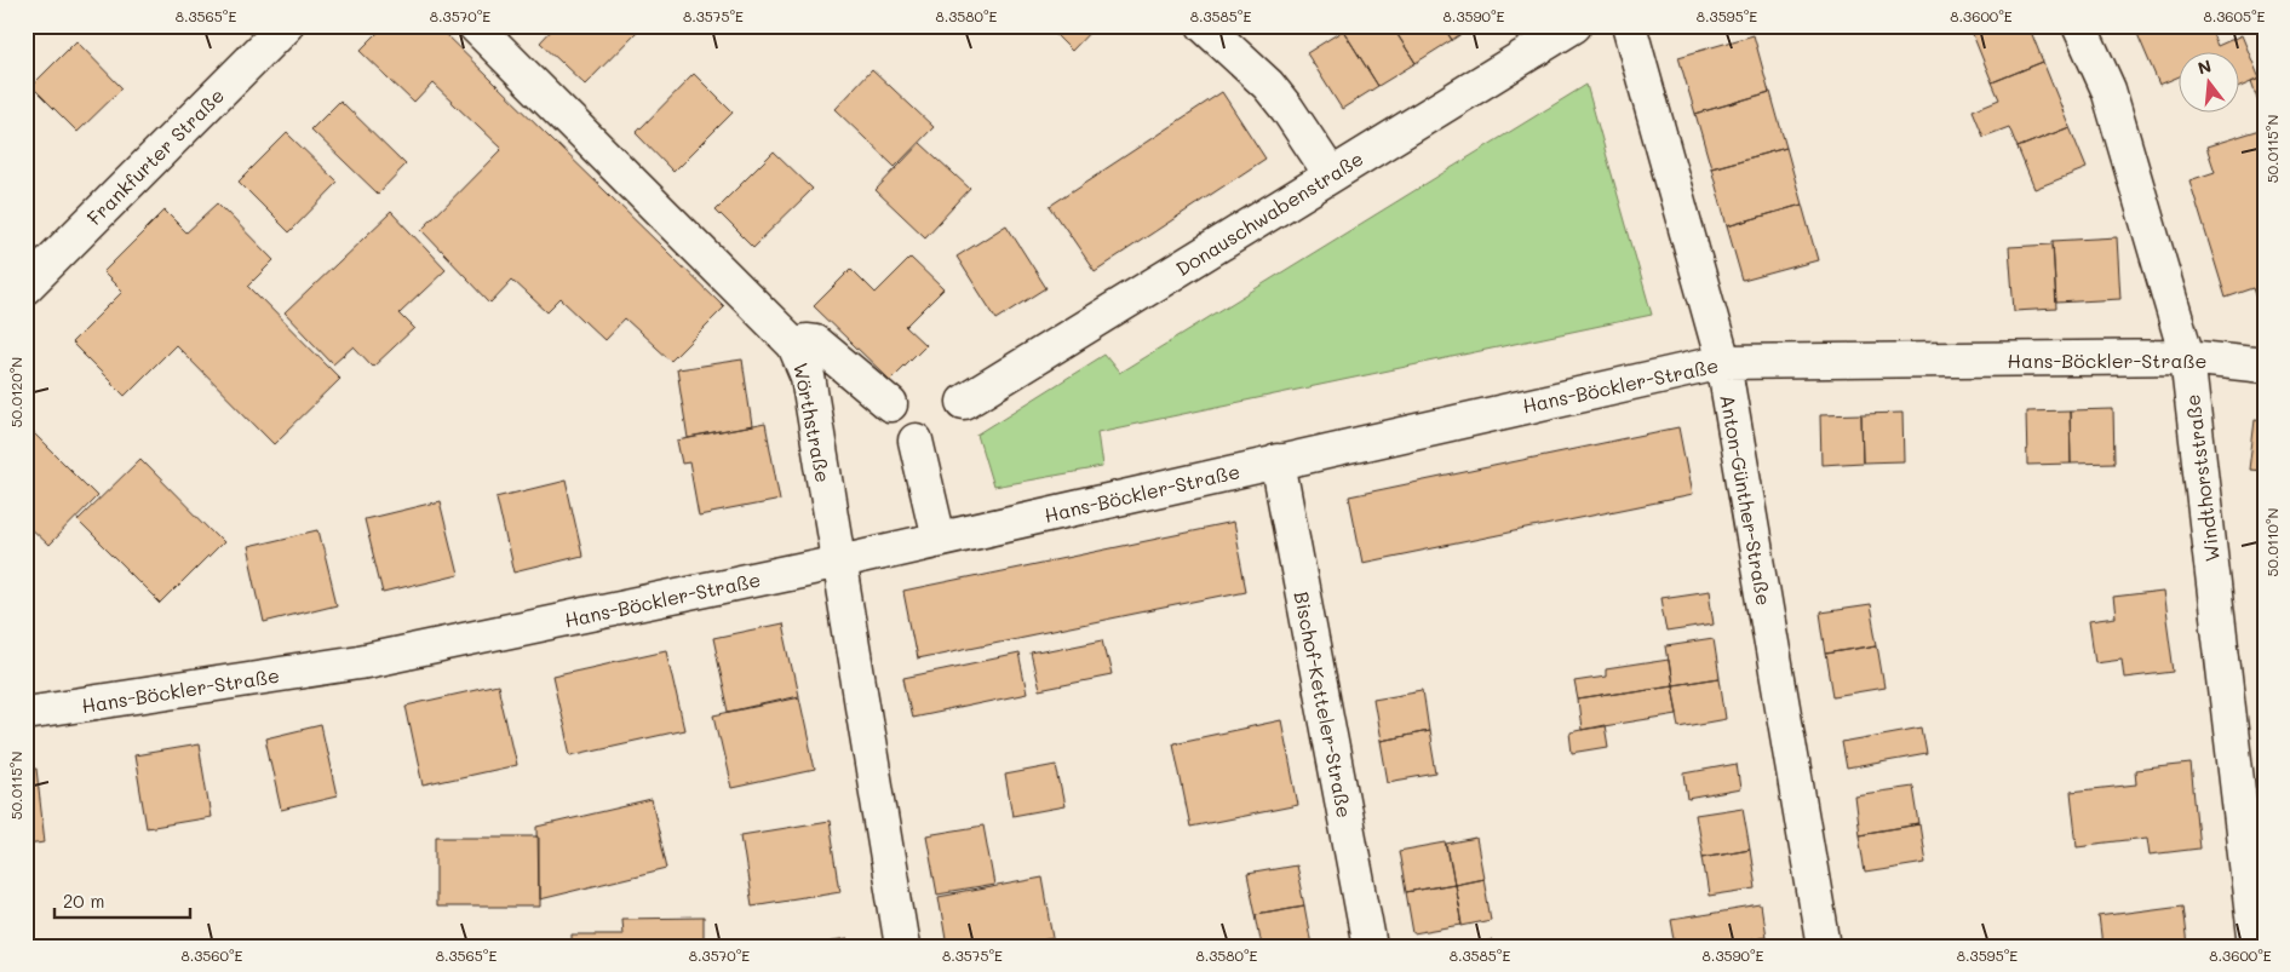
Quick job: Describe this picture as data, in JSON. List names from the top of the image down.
{
  "streets": {
    "street": [
      "Frankfurter Straße",
      "Donauschwabenstraße",
      "Hans-Böckler-Straße",
      "Wörthstraße",
      "Windthorststraße",
      "Anton-Günther-Straße",
      "Bischof-Ketteler-Straße"
    ]
  },
  "crossings": [
    ["Hans-Böckler-Straße", "Wörthstraße"],
    ["Hans-Böckler-Straße", "Windthorststraße"],
    ["Hans-Böckler-Straße", "Anton-Günther-Straße"],
    ["Hans-Böckler-Straße", "Bischof-Ketteler-Straße"]
  ],
  "scale_bar": "20 m",
  "north": "top",
  "coordinates": [
    "8.3565°E",
    "8.3570°E",
    "8.3575°E",
    "8.3580°E",
    "8.3585°E",
    "8.3590°E",
    "8.3595°E",
    "8.3600°E",
    "8.3605°E",
    "50.0115°N",
    "50.0120°N",
    "50.0110°N",
    "8.3560°E"
  ]
}
